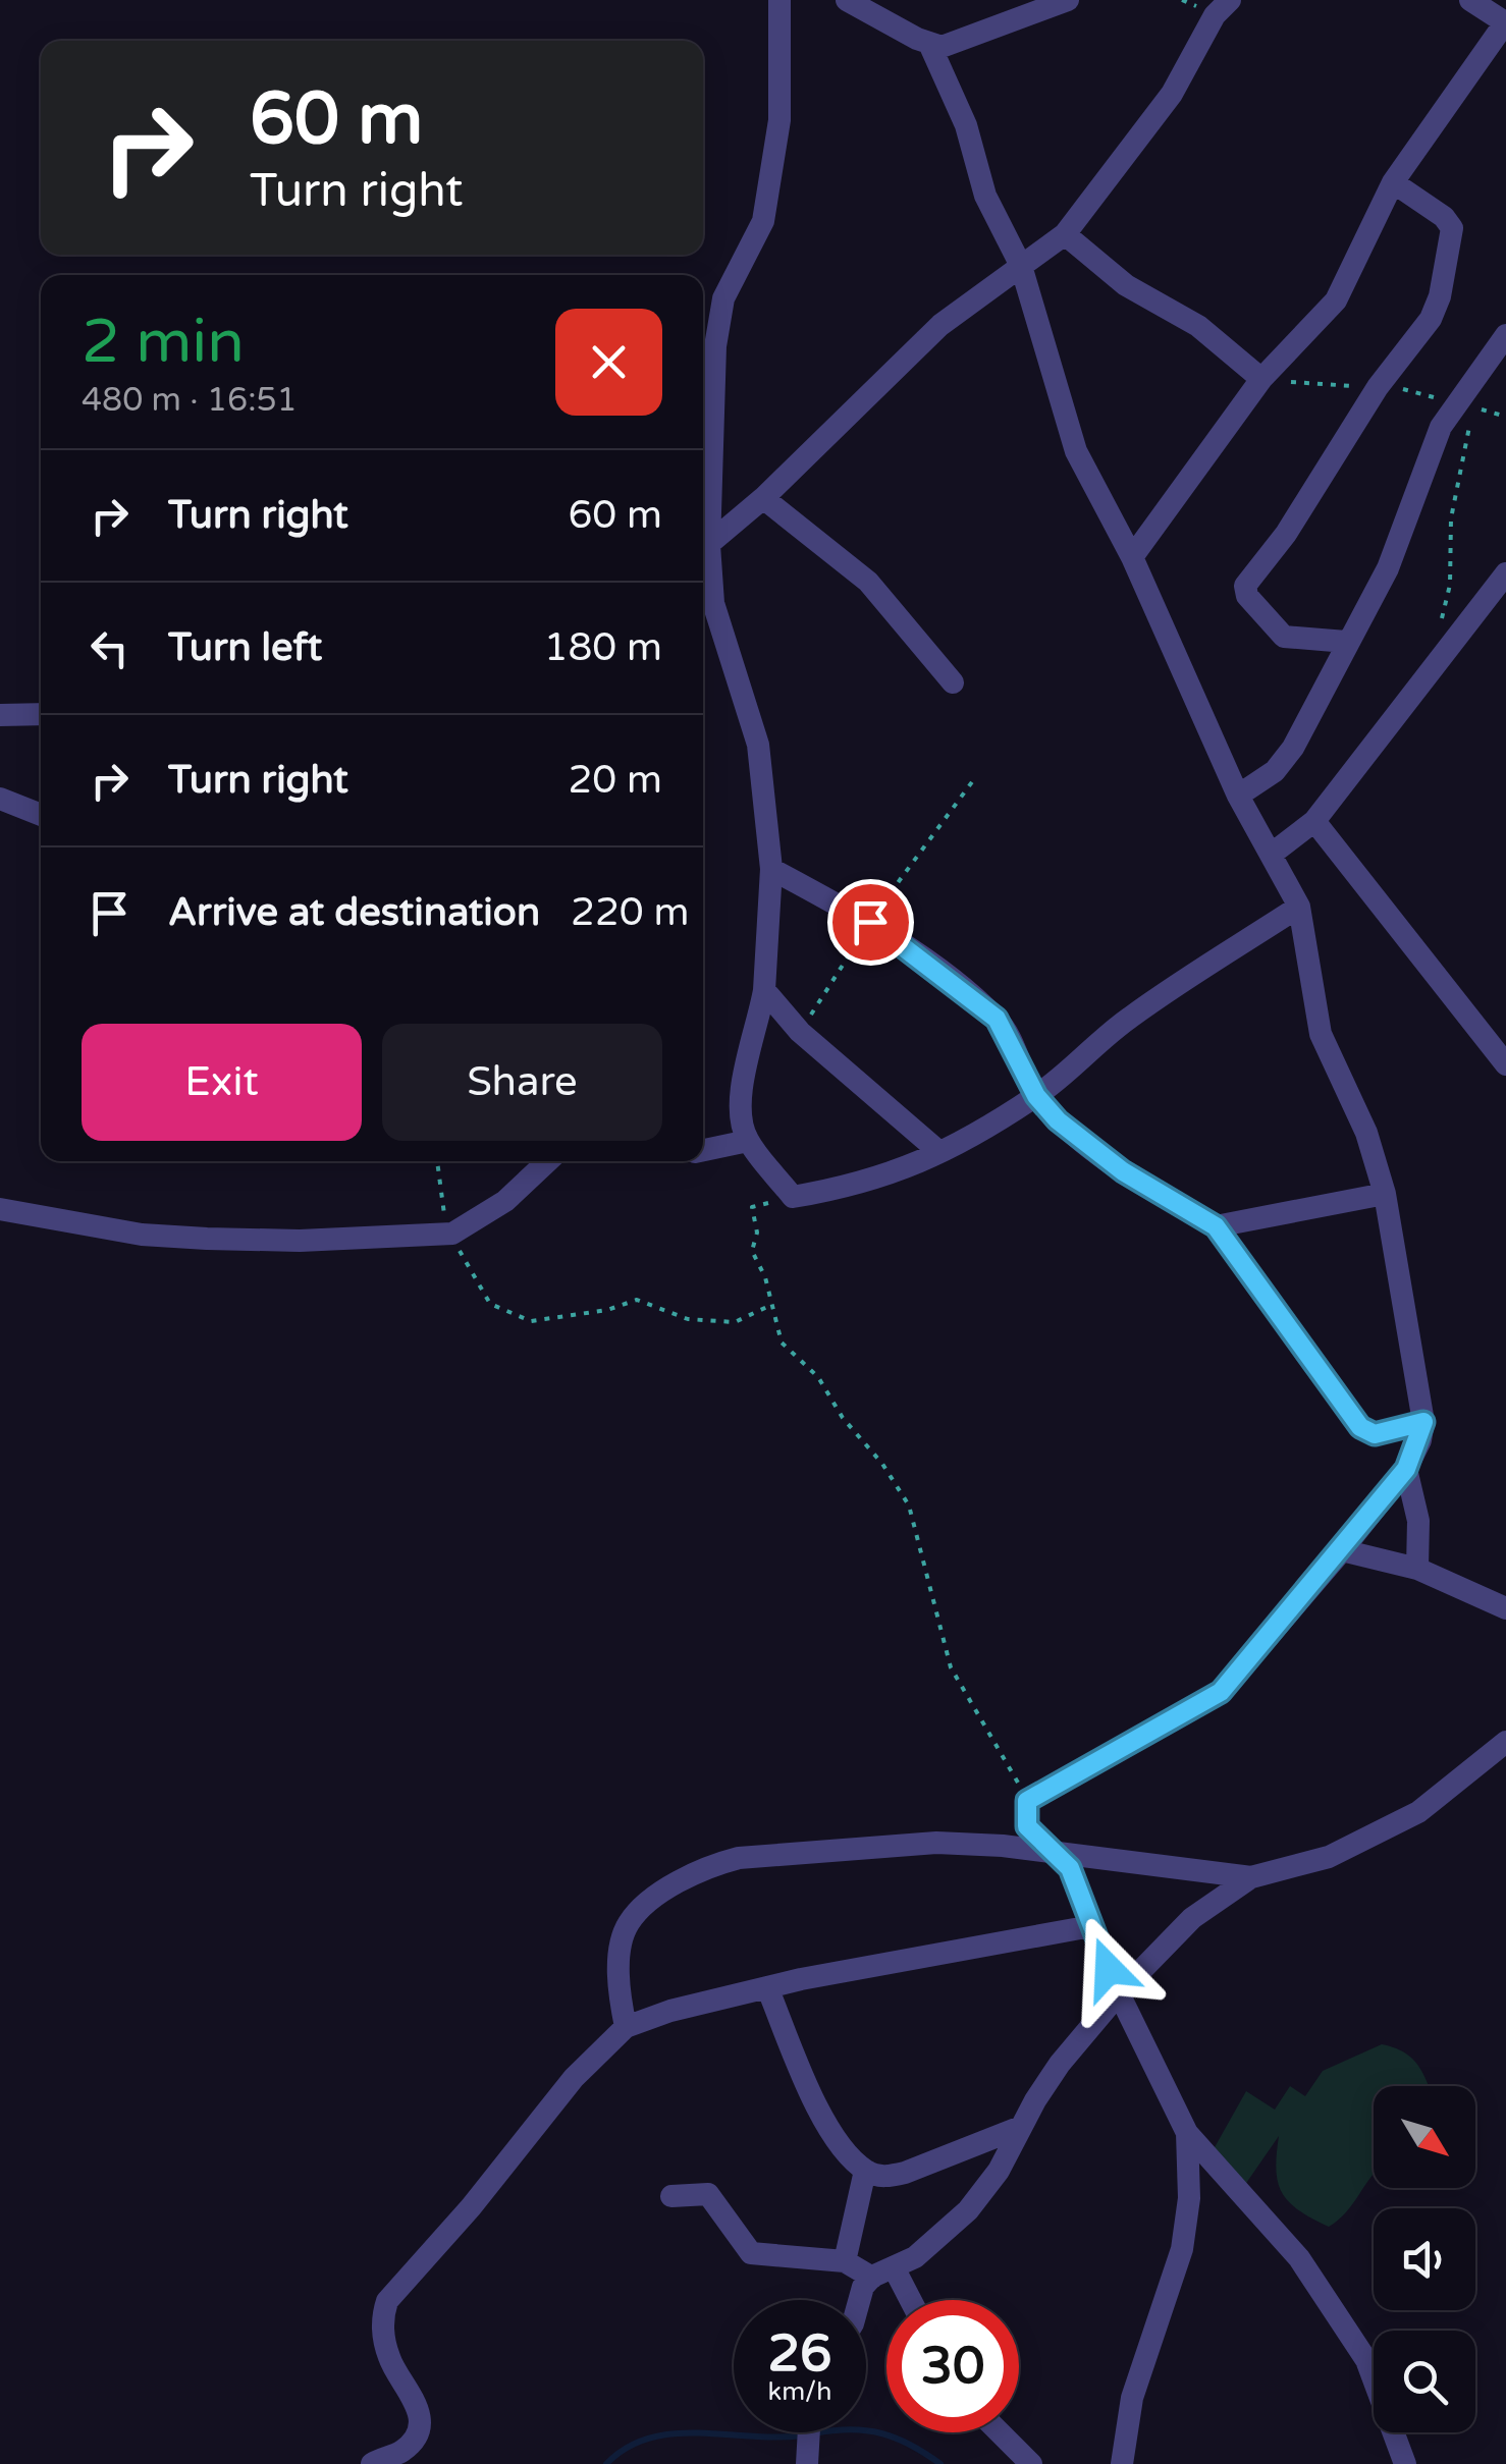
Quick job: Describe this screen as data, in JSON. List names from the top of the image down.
{
  "north": "bottom right",
  "page": {
    "turn": ["60 m", "Turn right"],
    "heading": ["2 min", "480 m · 16:51"],
    "list": [
      {
        "name": "Turn right",
        "value": "60 m"
      },
      {
        "name": "Turn left",
        "value": "180 m"
      },
      {
        "name": "Turn right",
        "value": "20 m"
      },
      {
        "name": "Arrive at destination",
        "value": "220 m"
      }
    ],
    "buttons": ["Exit", "Share"],
    "speed": "26 km/h",
    "limit": "30"
  }
}
